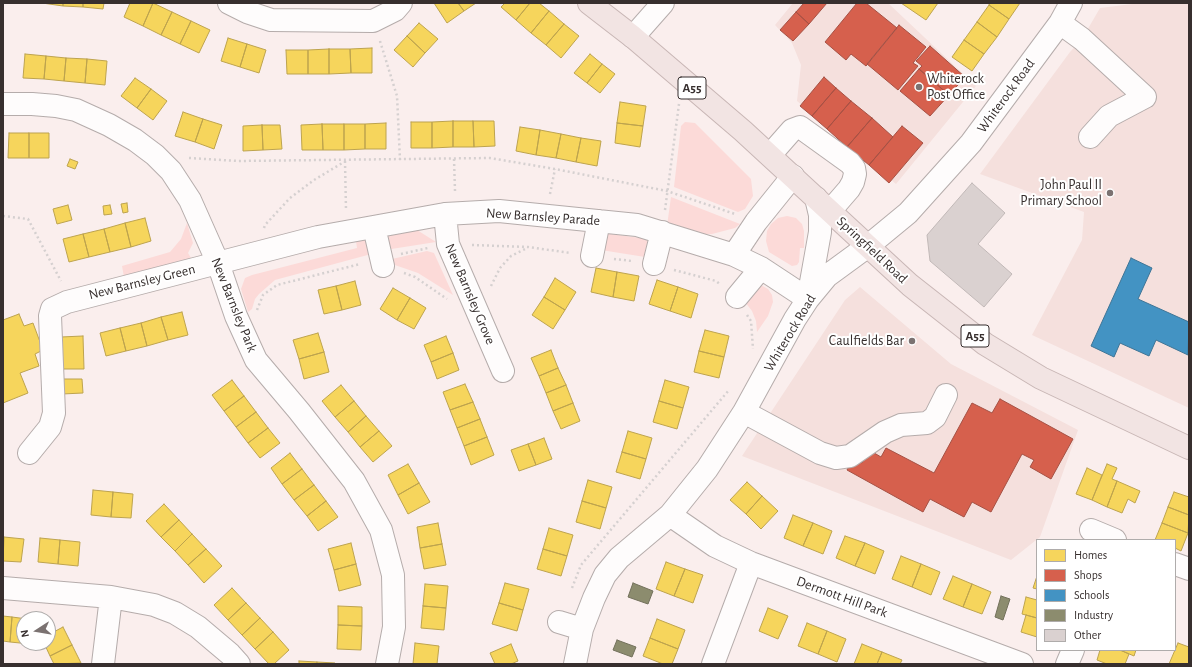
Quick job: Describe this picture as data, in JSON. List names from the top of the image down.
{
  "streets": {
    "highway": ["A55", "Springfield Road"],
    "street": [
      "Whiterock Road",
      "New Barnsley Parade",
      "New Barnsley Green",
      "New Barnsley Grove",
      "New Barnsley Park",
      "Dermott Hill Park"
    ]
  },
  "crossings": [
    ["Whiterock Road", "New Barnsley Parade"],
    ["Whiterock Road", "Springfield Road"],
    ["Whiterock Road", "Dermott Hill Park"],
    ["New Barnsley Parade", "New Barnsley Green"],
    ["New Barnsley Parade", "New Barnsley Grove"],
    ["New Barnsley Parade", "New Barnsley Park"],
    ["New Barnsley Green", "New Barnsley Park"]
  ],
  "places": ["Whiterock Post Office", "John Paul II Primary School", "Caulfields Bar"],
  "legend": [
    "Homes",
    "Shops",
    "Schools",
    "Industry",
    "Other"
  ],
  "north": "left"
}
